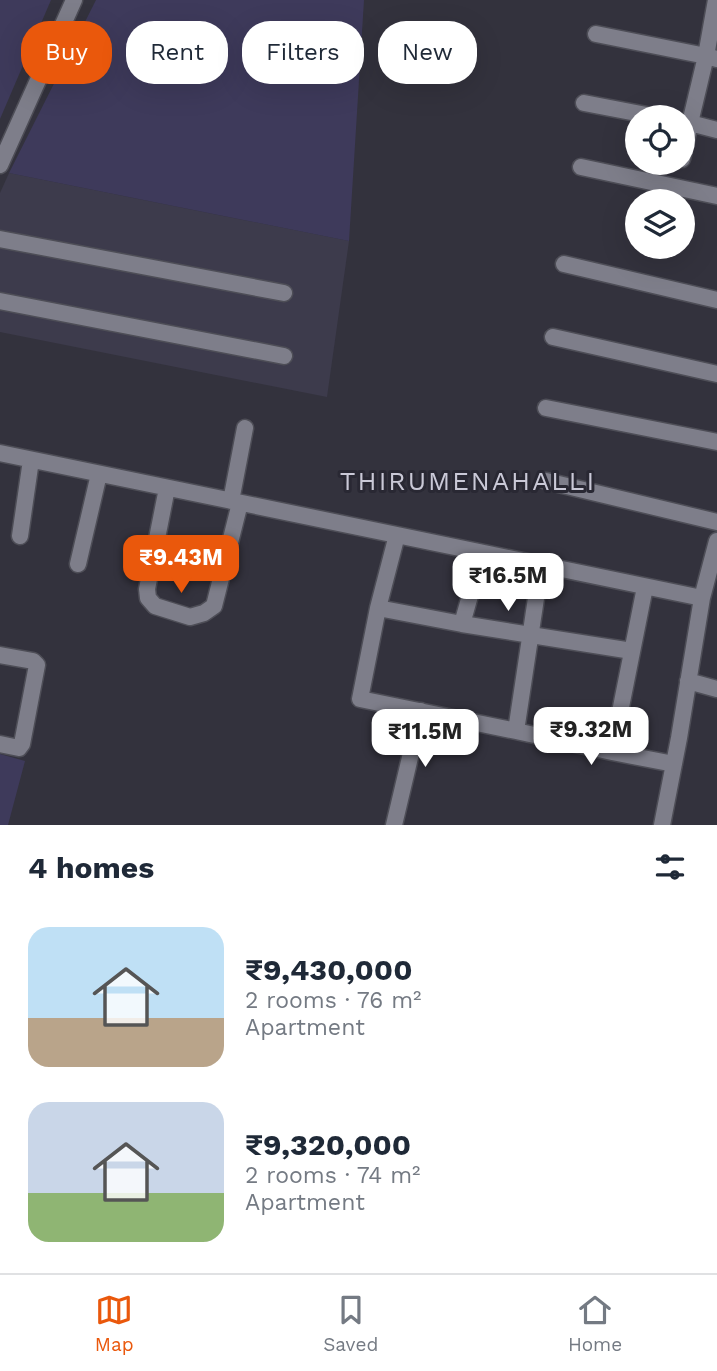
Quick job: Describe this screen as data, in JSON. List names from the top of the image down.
{
  "districts": ["THIRUMENAHALLI"],
  "page": {
    "chip": [
      "Buy",
      "Rent",
      "Filters",
      "New"
    ],
    "price": [
      "₹9.43M",
      "₹16.5M",
      "₹9.32M",
      "₹11.5M"
    ],
    "heading": "4 homes",
    "list": [
      {
        "name": "₹9,430,000",
        "note": "2 rooms · 76 m² · Apartment"
      },
      {
        "name": "₹9,320,000",
        "note": "2 rooms · 74 m² · Apartment"
      }
    ],
    "tabs": ["Map", "Saved", "Home"]
  }
}
